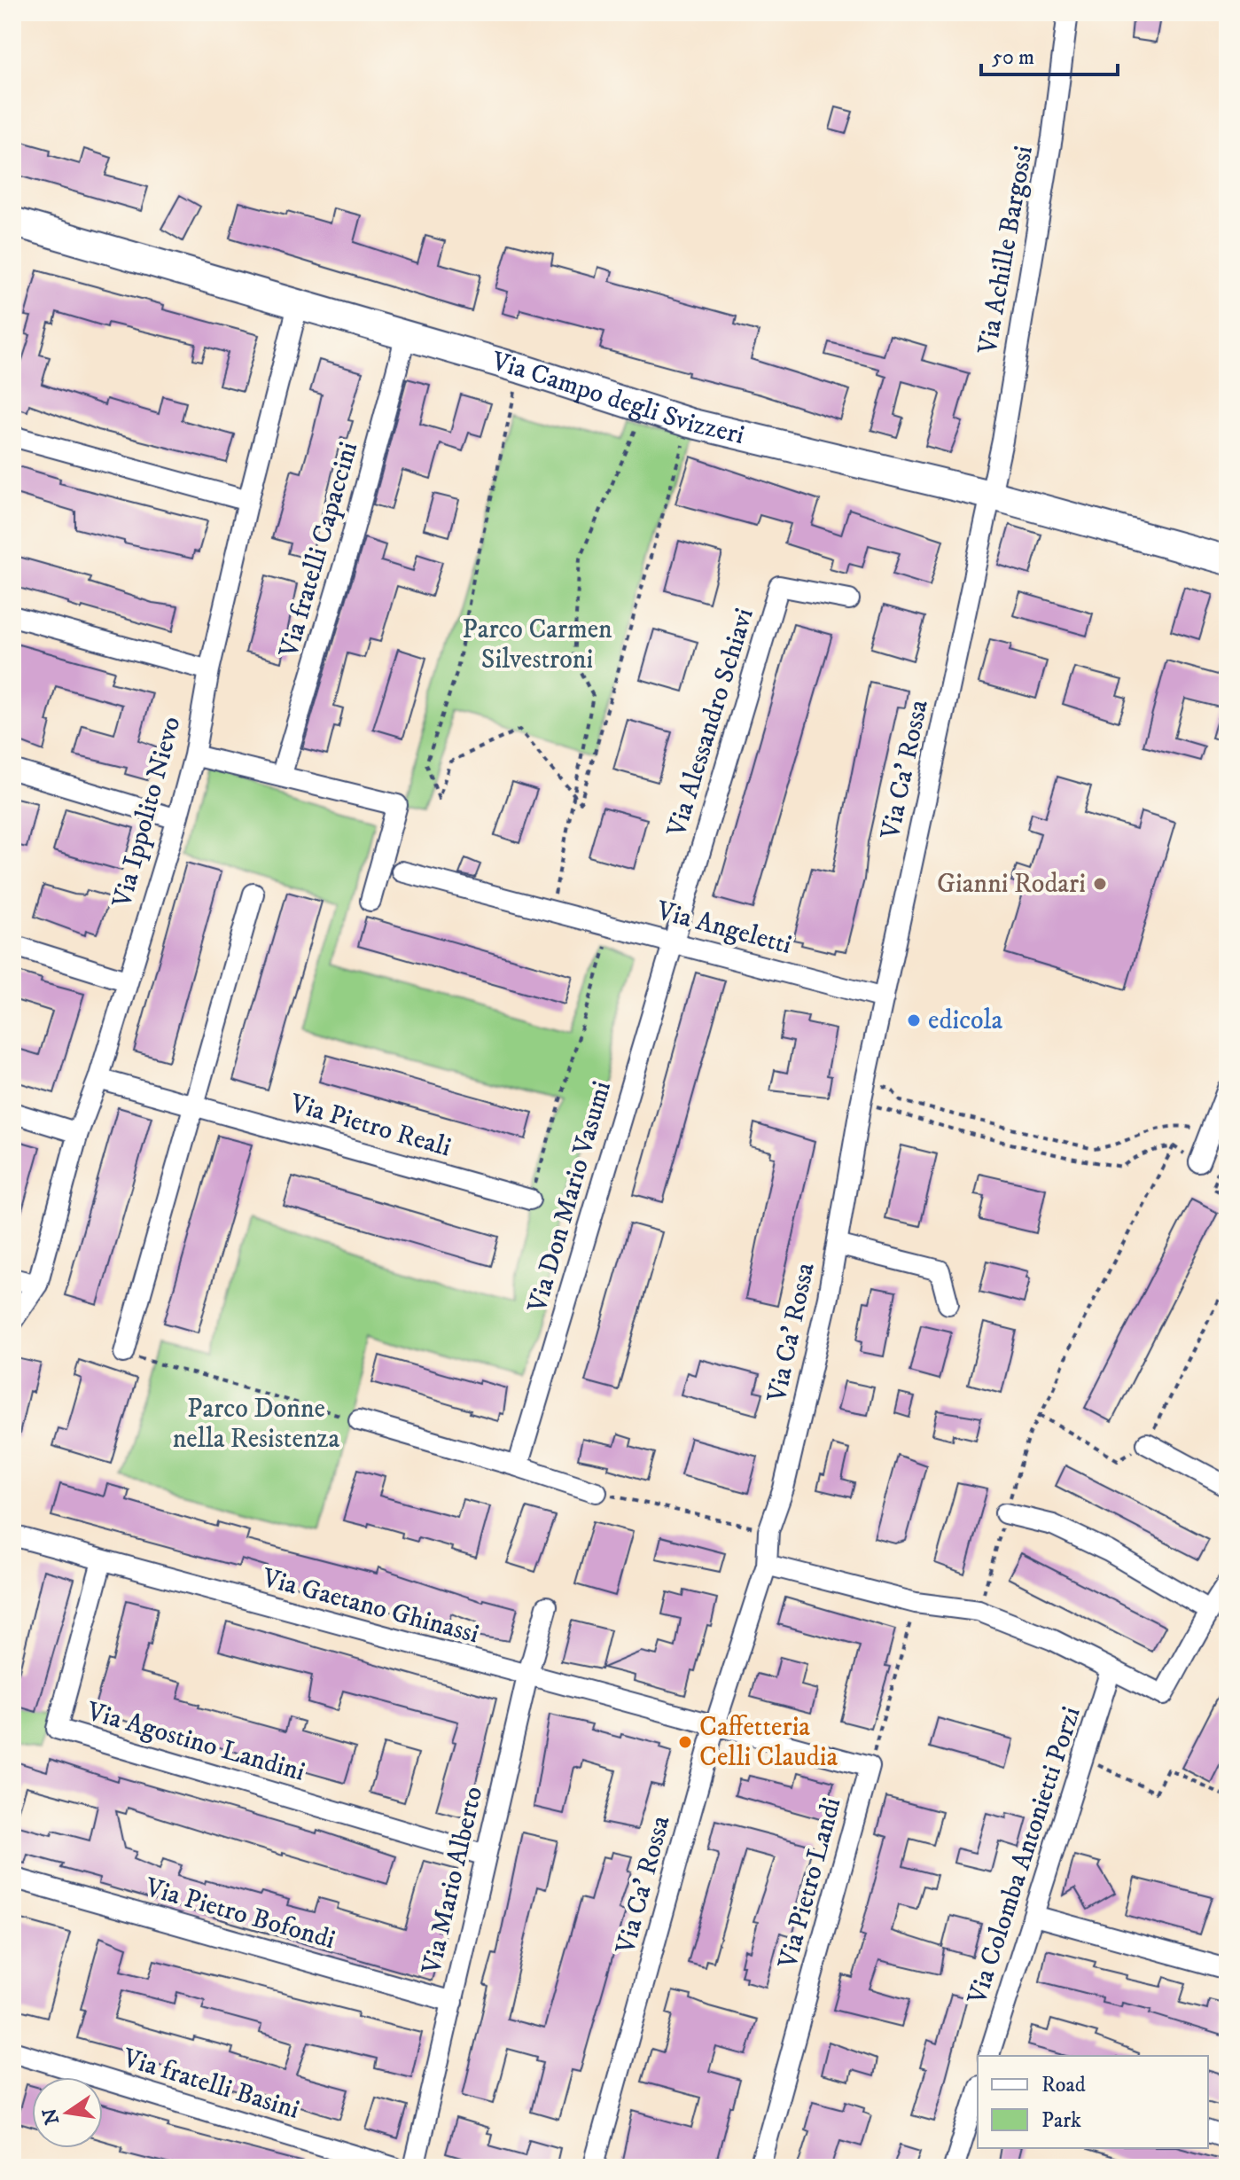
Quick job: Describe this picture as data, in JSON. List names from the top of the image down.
{
  "streets": {
    "main road": ["Via Campo degli Svizzeri"],
    "street": [
      "Via Achille Bargossi",
      "Via fratelli Capaccini",
      "Via Alessandro Schiavi",
      "Via Ca' Rossa",
      "Via Ippolito Nievo",
      "Via Angeletti",
      "Via Pietro Reali",
      "Via Don Mario Vasumi",
      "Via Gaetano Ghinassi",
      "Via Agostino Landini",
      "Via Colomba Antonietti Porzi",
      "Via Mario Alberto",
      "Via Pietro Landi",
      "Via Pietro Bofondi",
      "Via fratelli Basini"
    ]
  },
  "crossings": [
    ["Via Achille Bargossi", "Via Campo degli Svizzeri"],
    ["Via Achille Bargossi", "Via Ca' Rossa"],
    ["Via Campo degli Svizzeri", "Via fratelli Capaccini"],
    ["Via Campo degli Svizzeri", "Via Ca' Rossa"],
    ["Via Campo degli Svizzeri", "Via Ippolito Nievo"],
    ["Via Alessandro Schiavi", "Via Angeletti"],
    ["Via Alessandro Schiavi", "Via Don Mario Vasumi"],
    ["Via Ca' Rossa", "Via Angeletti"],
    ["Via Ca' Rossa", "Via Gaetano Ghinassi"],
    ["Via Ippolito Nievo", "Via Pietro Reali"],
    ["Via Angeletti", "Via Don Mario Vasumi"],
    ["Via Gaetano Ghinassi", "Via Agostino Landini"],
    ["Via Gaetano Ghinassi", "Via Mario Alberto"],
    ["Via Agostino Landini", "Via Mario Alberto"],
    ["Via Mario Alberto", "Via Pietro Bofondi"]
  ],
  "parks": ["Parco Carmen Silvestroni", "Parco Donne nella Resistenza"],
  "places": ["Gianni Rodari", "edicola", "Caffetteria Celli Claudia"],
  "legend": ["Road", "Park"],
  "scale_bar": "50 m",
  "north": "left"
}
